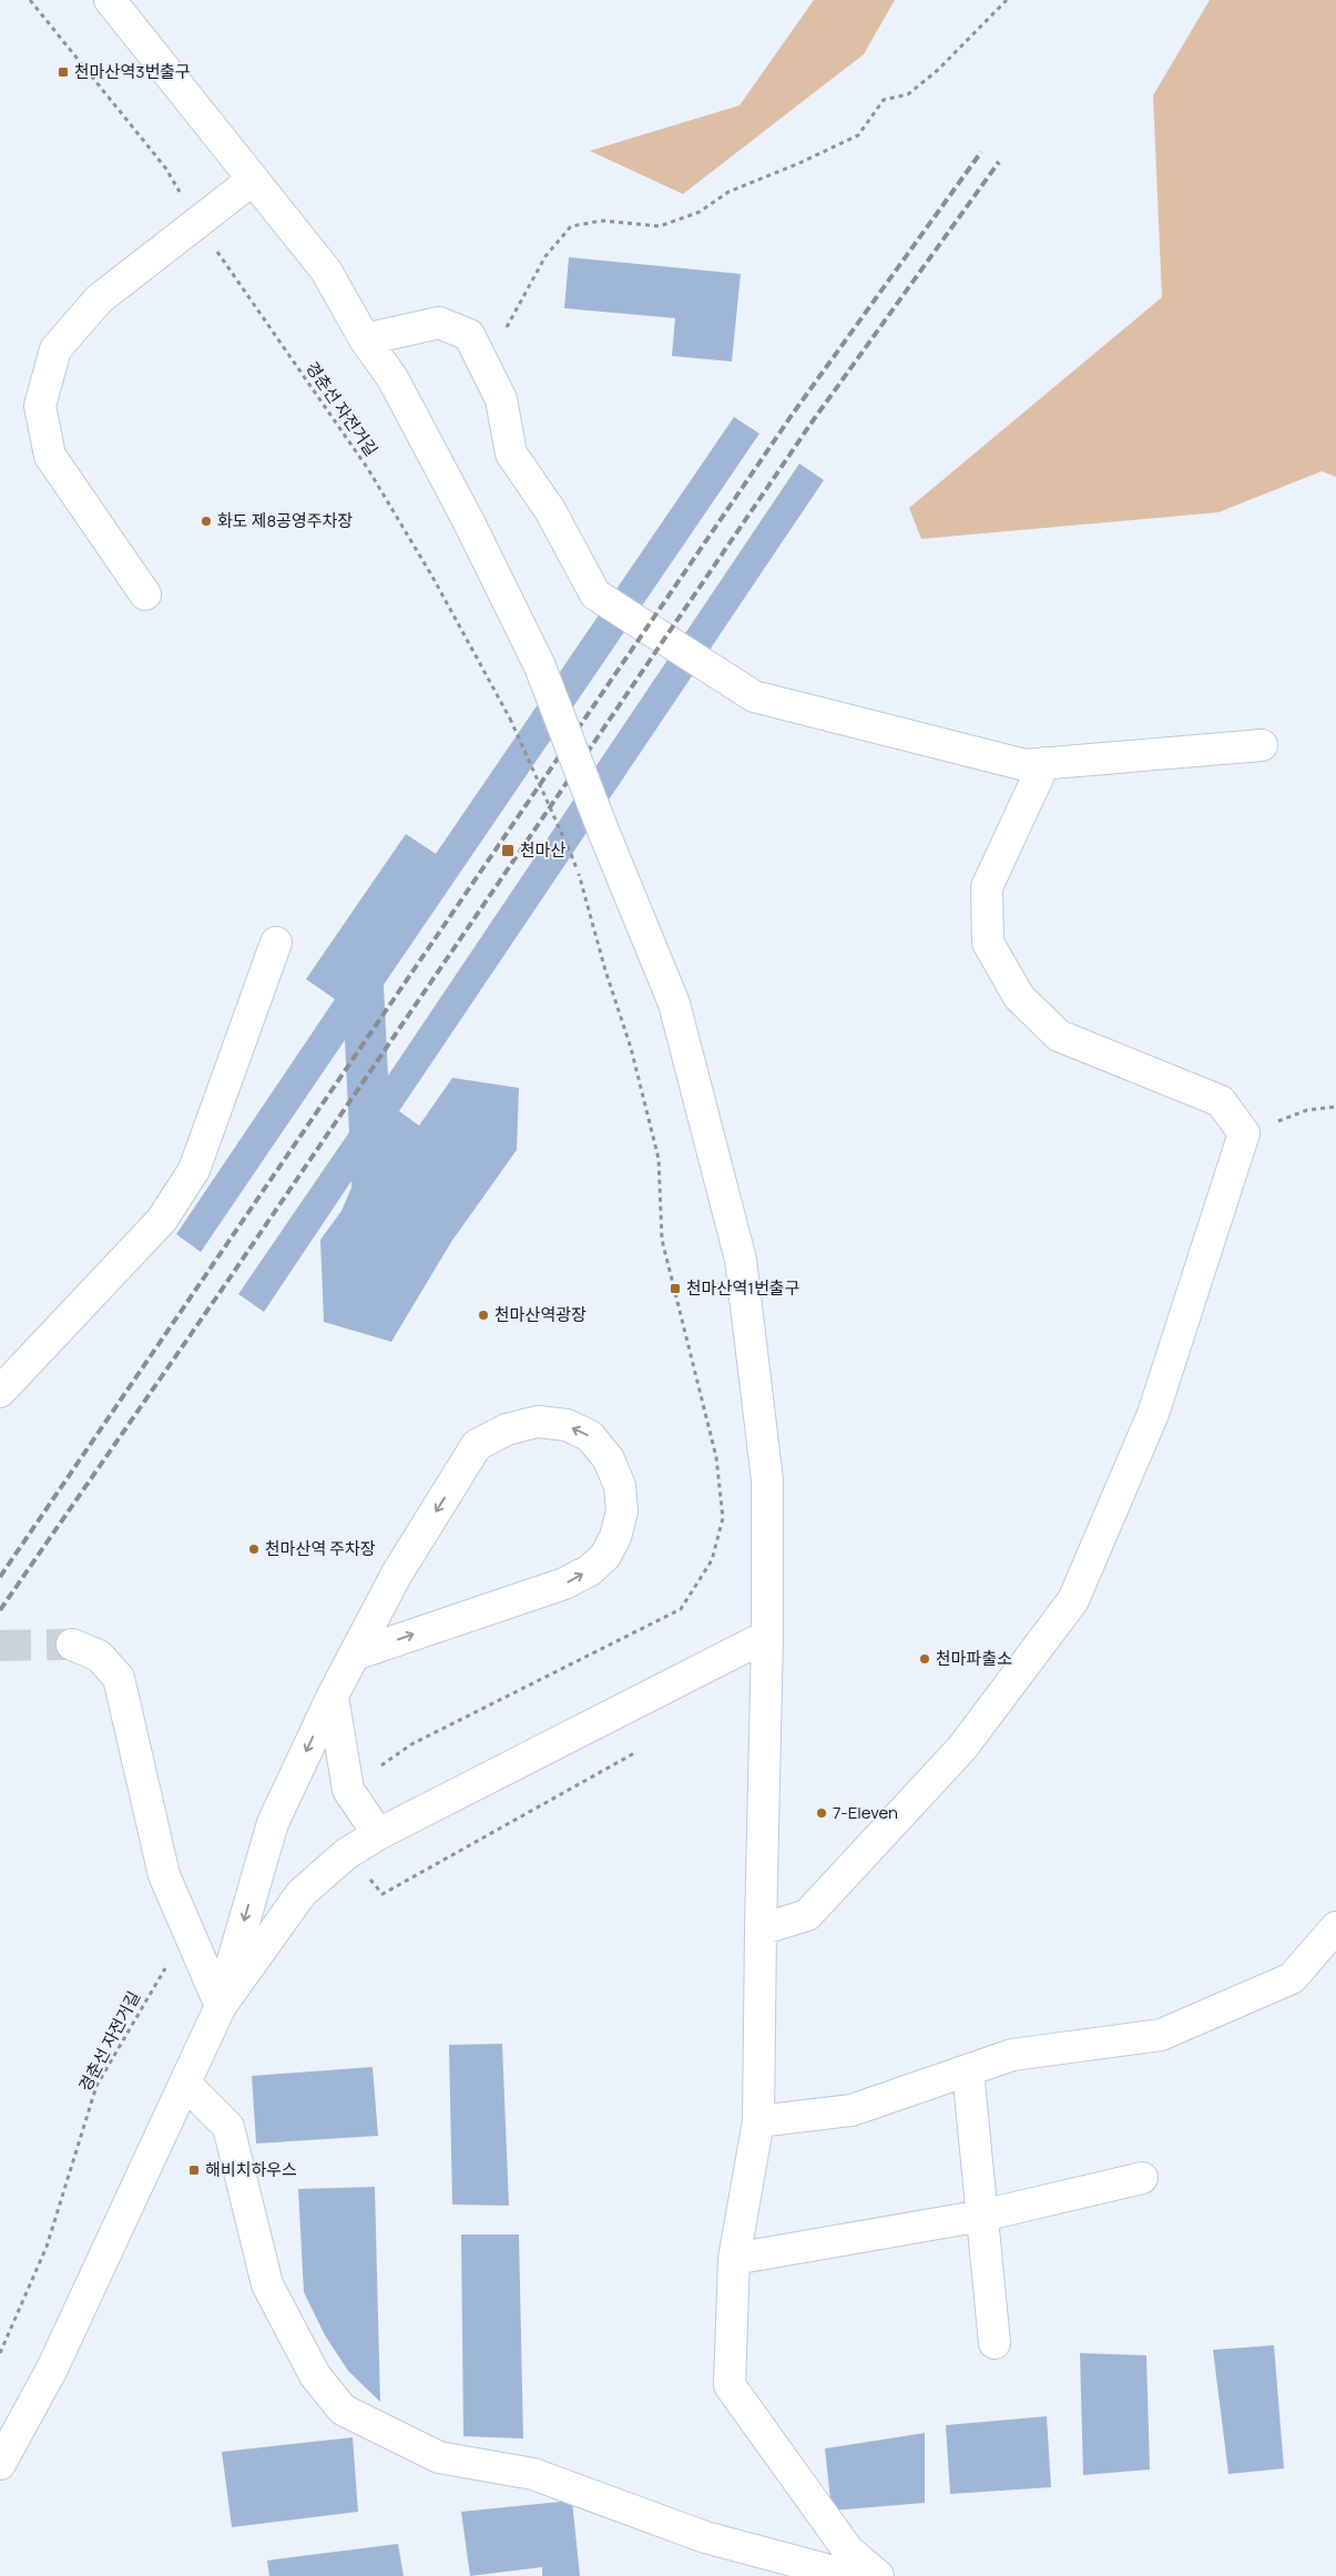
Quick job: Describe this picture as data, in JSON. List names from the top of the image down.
{
  "streets": {
    "path": ["경춘선 자전거길"]
  },
  "places": {
    "transit": [
      "천마산역3번출구",
      "천마산",
      "천마산역1번출구",
      "해비치하우스"
    ],
    "other": [
      "화도 제8공영주차장",
      "천마산역광장",
      "천마산역 주차장",
      "천마파출소",
      "7-Eleven"
    ]
  }
}
